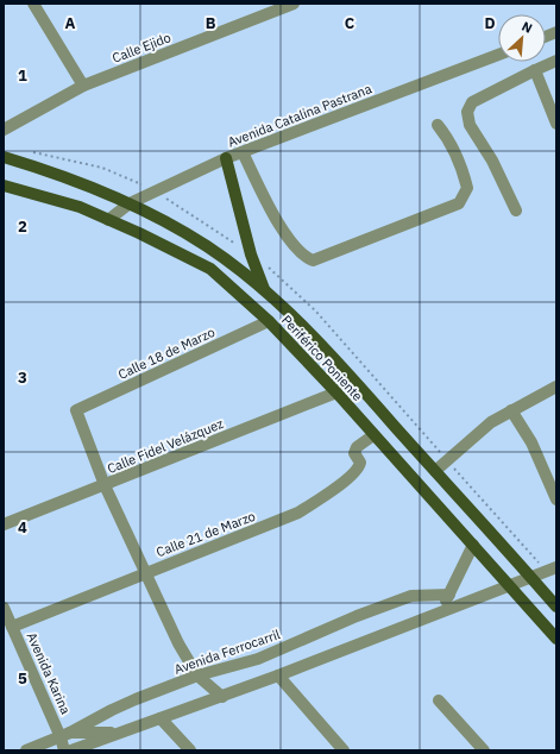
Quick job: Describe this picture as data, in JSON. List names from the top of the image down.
{
  "streets": {
    "main road": ["Periférico Poniente"],
    "street": [
      "Calle Ejido",
      "Avenida Catalina Pastrana",
      "Calle 18 de Marzo",
      "Calle Fidel Velázquez",
      "Calle 21 de Marzo",
      "Avenida Ferrocarril",
      "Avenida Karina"
    ]
  },
  "crossings": [
    ["Avenida Catalina Pastrana", "Periférico Poniente"],
    ["Calle 18 de Marzo", "Periférico Poniente"],
    ["Calle 18 de Marzo", "Calle Fidel Velázquez"],
    ["Periférico Poniente", "Calle Fidel Velázquez"],
    ["Periférico Poniente", "Calle 21 de Marzo"],
    ["Calle 21 de Marzo", "Avenida Karina"],
    ["Avenida Ferrocarril", "Avenida Karina"]
  ],
  "north": "top right",
  "grid": {
    "columns": [
      "A",
      "B",
      "C",
      "D"
    ],
    "rows": [
      "1",
      "2",
      "3",
      "4",
      "5"
    ]
  }
}
